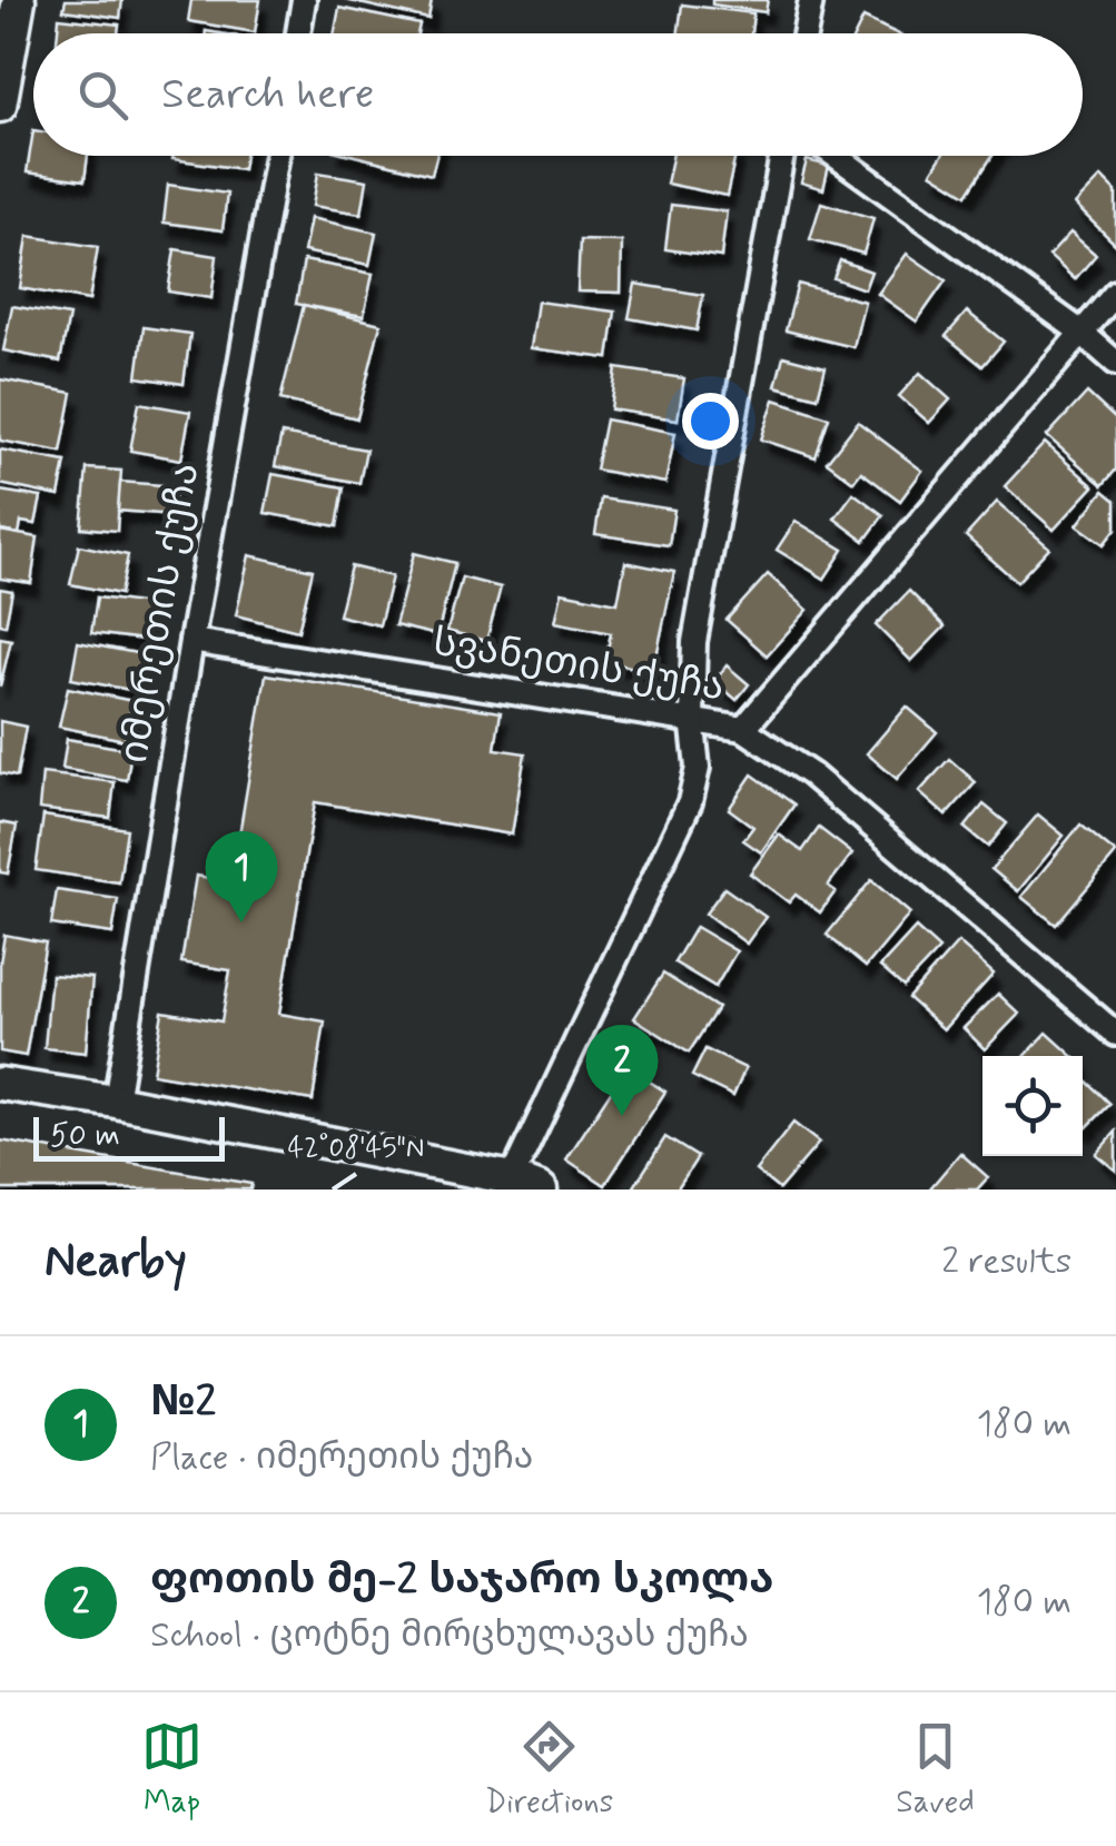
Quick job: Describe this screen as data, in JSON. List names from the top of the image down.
{
  "streets": {
    "street": ["იმერეთის ქუჩა", "სვანეთის ქუჩა"]
  },
  "crossings": [
    ["იმერეთის ქუჩა", "სვანეთის ქუჩა"]
  ],
  "scale_bar": "50 m",
  "page": {
    "search": "Search here",
    "pins": ["1", "2"],
    "scale": "50 m",
    "heading": ["Nearby", "2 results"],
    "list": [
      {
        "mark": "1",
        "name": "№2",
        "note": "Place · იმერეთის ქუჩა",
        "value": "180 m"
      },
      {
        "mark": "2",
        "name": "ფოთის მე-2 საჯარო სკოლა",
        "note": "School · ცოტნე მირცხულავას ქუჩა",
        "value": "180 m"
      }
    ],
    "nav": ["Map", "Directions", "Saved"]
  },
  "coordinates": ["42°08'45\"N"]
}
